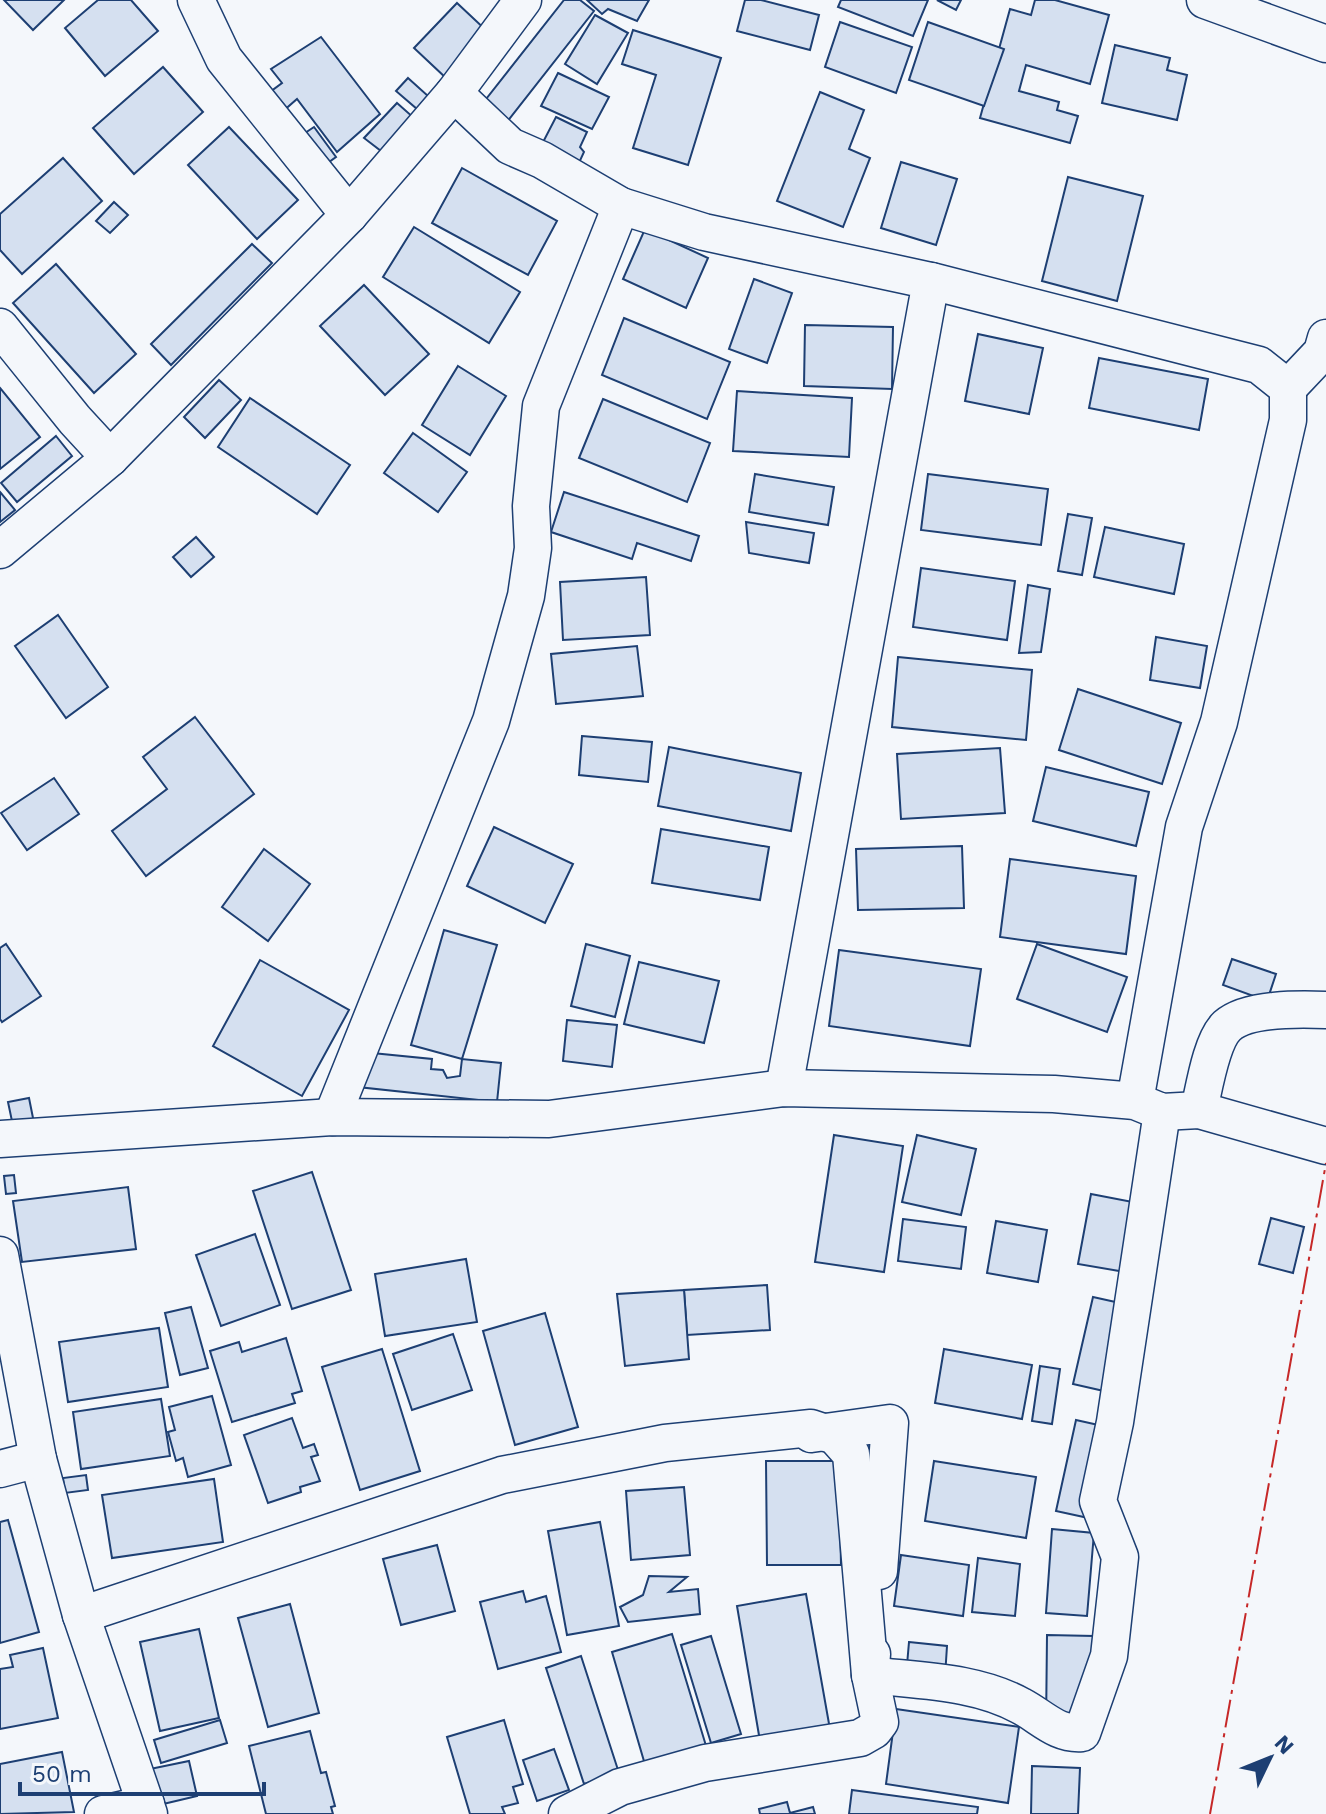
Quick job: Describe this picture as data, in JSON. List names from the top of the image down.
{
  "scale_bar": "50 m",
  "north": "top right"
}
